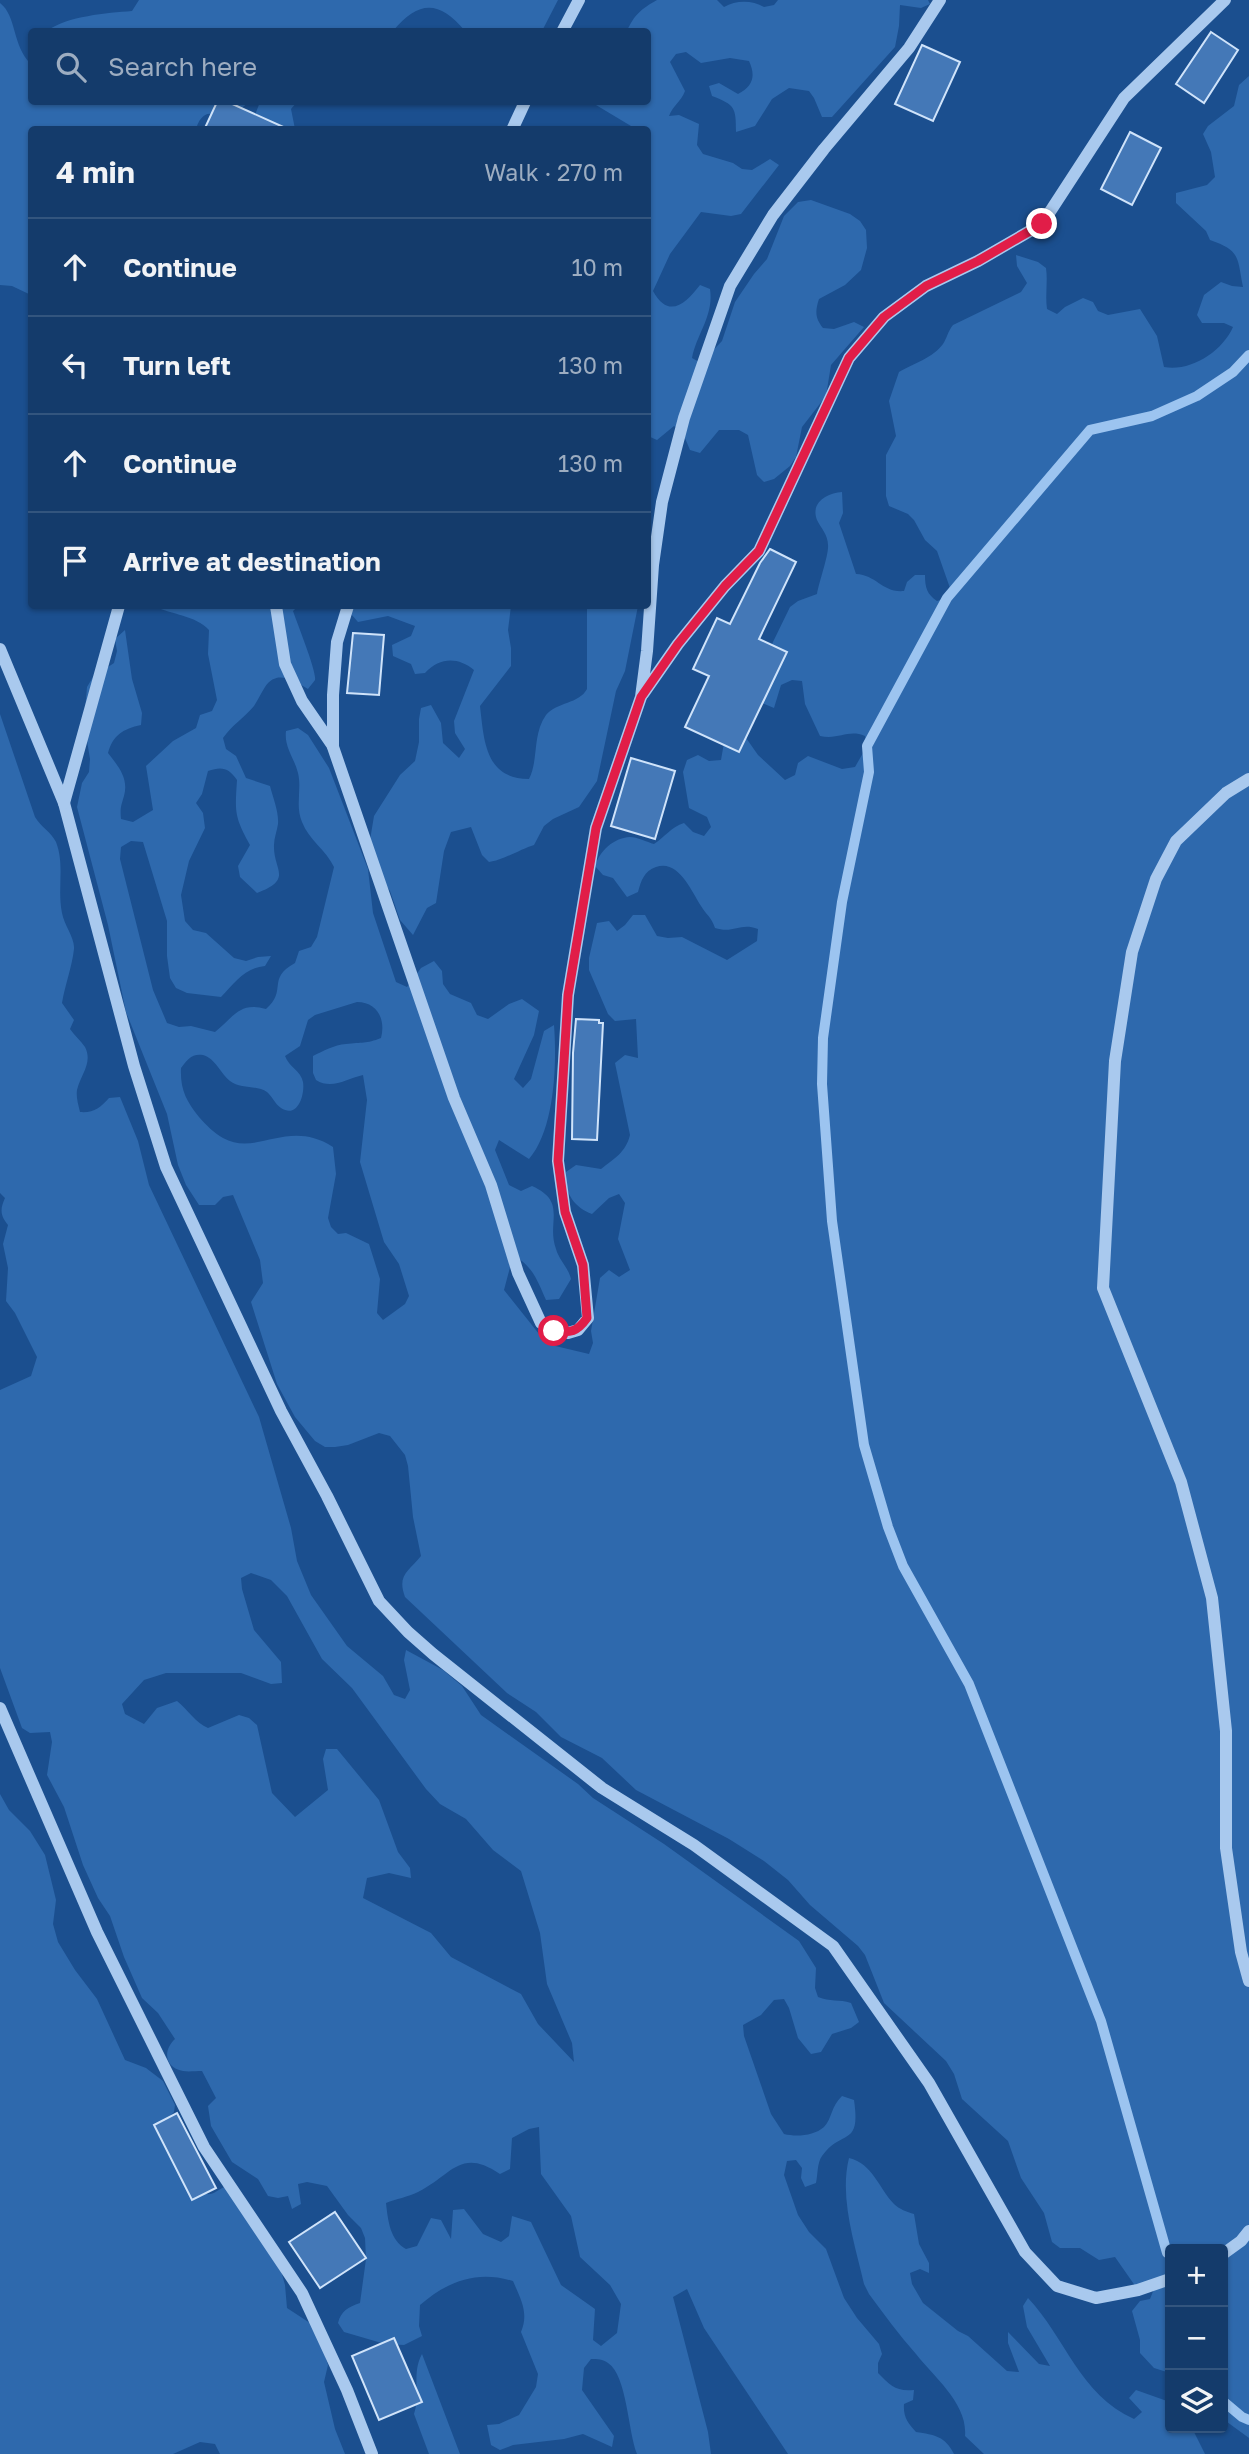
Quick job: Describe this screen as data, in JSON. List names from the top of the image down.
{
  "page": {
    "search": "Search here",
    "heading": ["4 min", "Walk · 270 m"],
    "list": [
      ["Continue", "10 m"],
      ["Turn left", "130 m"],
      ["Continue", "130 m"],
      "Arrive at destination"
    ],
    "map_buttons": ["+", "−"]
  }
}
